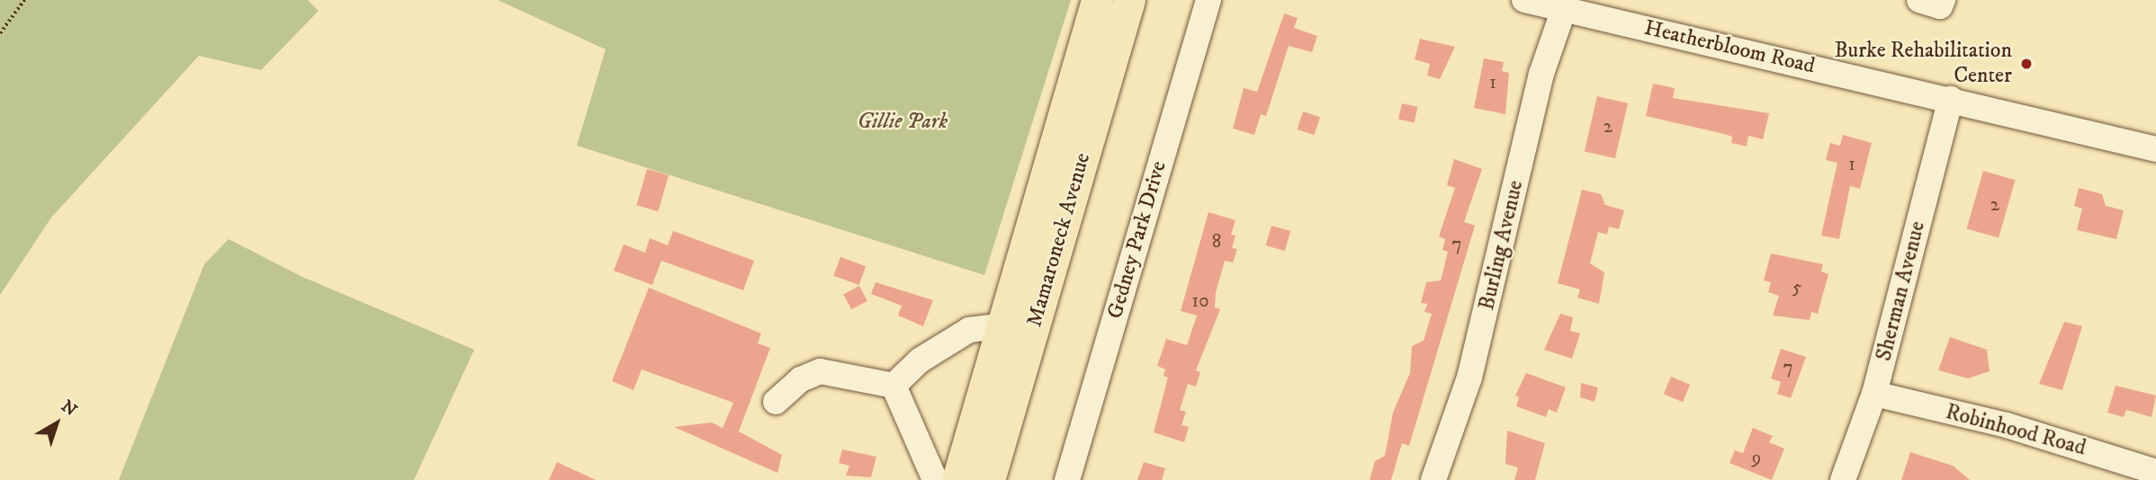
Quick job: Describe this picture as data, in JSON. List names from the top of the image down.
{
  "streets": {
    "main road": ["Mamaroneck Avenue"],
    "street": [
      "Heatherbloom Road",
      "Gedney Park Drive",
      "Burling Avenue",
      "Sherman Avenue",
      "Robinhood Road"
    ]
  },
  "crossings": [
    ["Heatherbloom Road", "Burling Avenue"],
    ["Heatherbloom Road", "Sherman Avenue"],
    ["Sherman Avenue", "Robinhood Road"]
  ],
  "parks": ["Gillie Park"],
  "places": ["Burke Rehabilitation Center"],
  "house_numbers": [
    "1",
    "2",
    "1",
    "2",
    "8",
    "7",
    "5",
    "10",
    "7",
    "9"
  ],
  "north": "top right"
}
